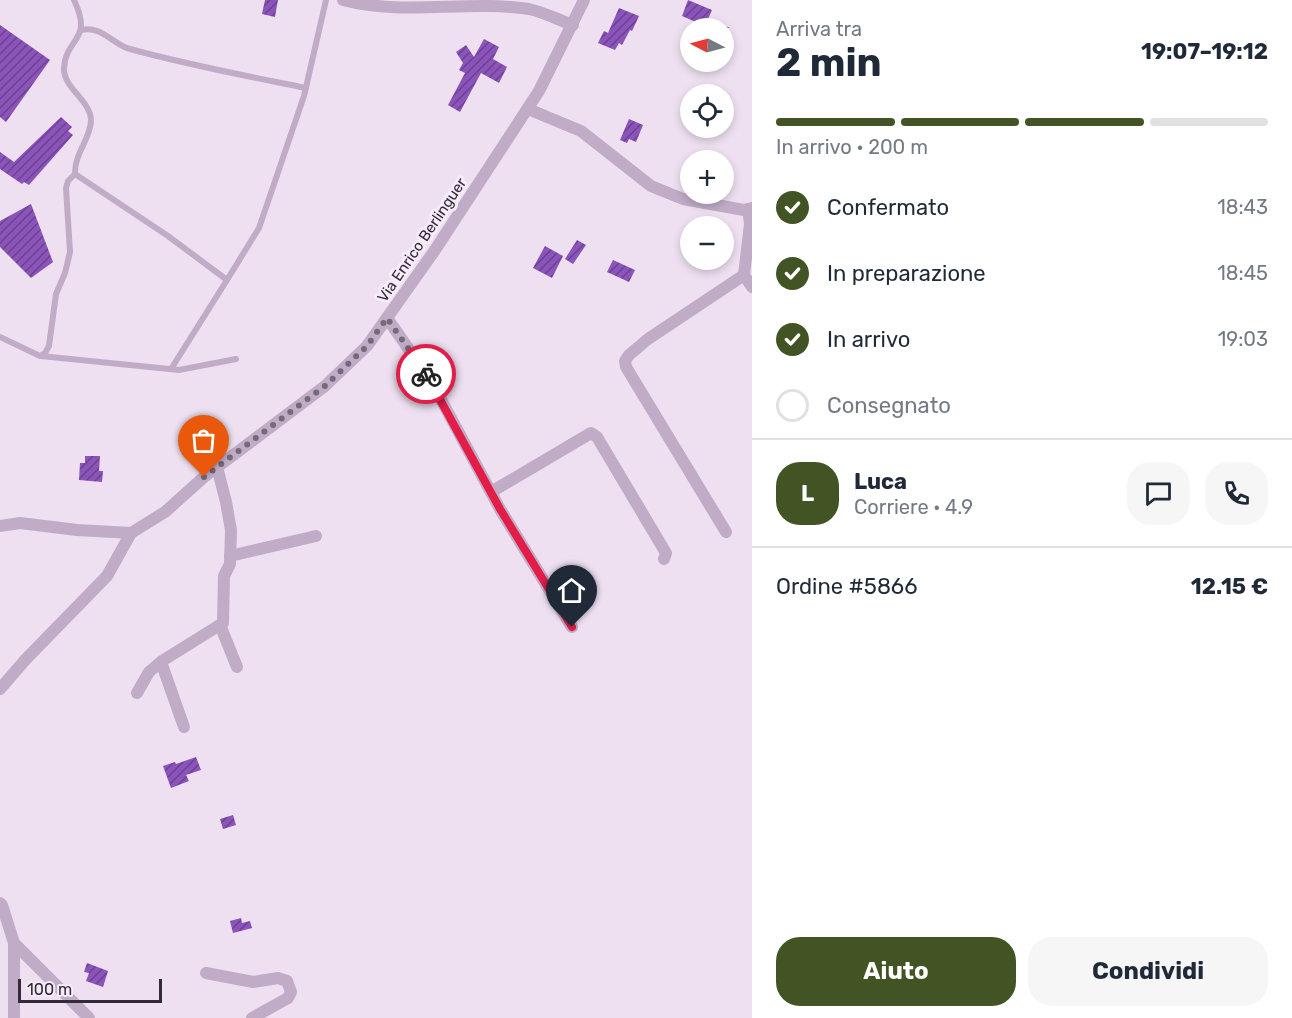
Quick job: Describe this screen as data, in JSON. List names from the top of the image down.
{
  "streets": {
    "street": ["Via Enrico Berlinguer"]
  },
  "scale_bar": "100 m",
  "north": "left",
  "page": {
    "heading": ["2 min", "Arriva tra", "19:07–19:12"],
    "panel": [
      "Luca",
      "Corriere · 4.9",
      "Ordine #5866",
      "12.15 €"
    ],
    "map_buttons": ["+", "−"],
    "bar": "In arrivo · 200 m",
    "list": [
      ["Confermato", "18:43"],
      ["In preparazione", "18:45"],
      ["In arrivo", "19:03"],
      "Consegnato"
    ],
    "round": "L",
    "buttons": ["Aiuto", "Condividi"],
    "scale": "100 m"
  }
}
